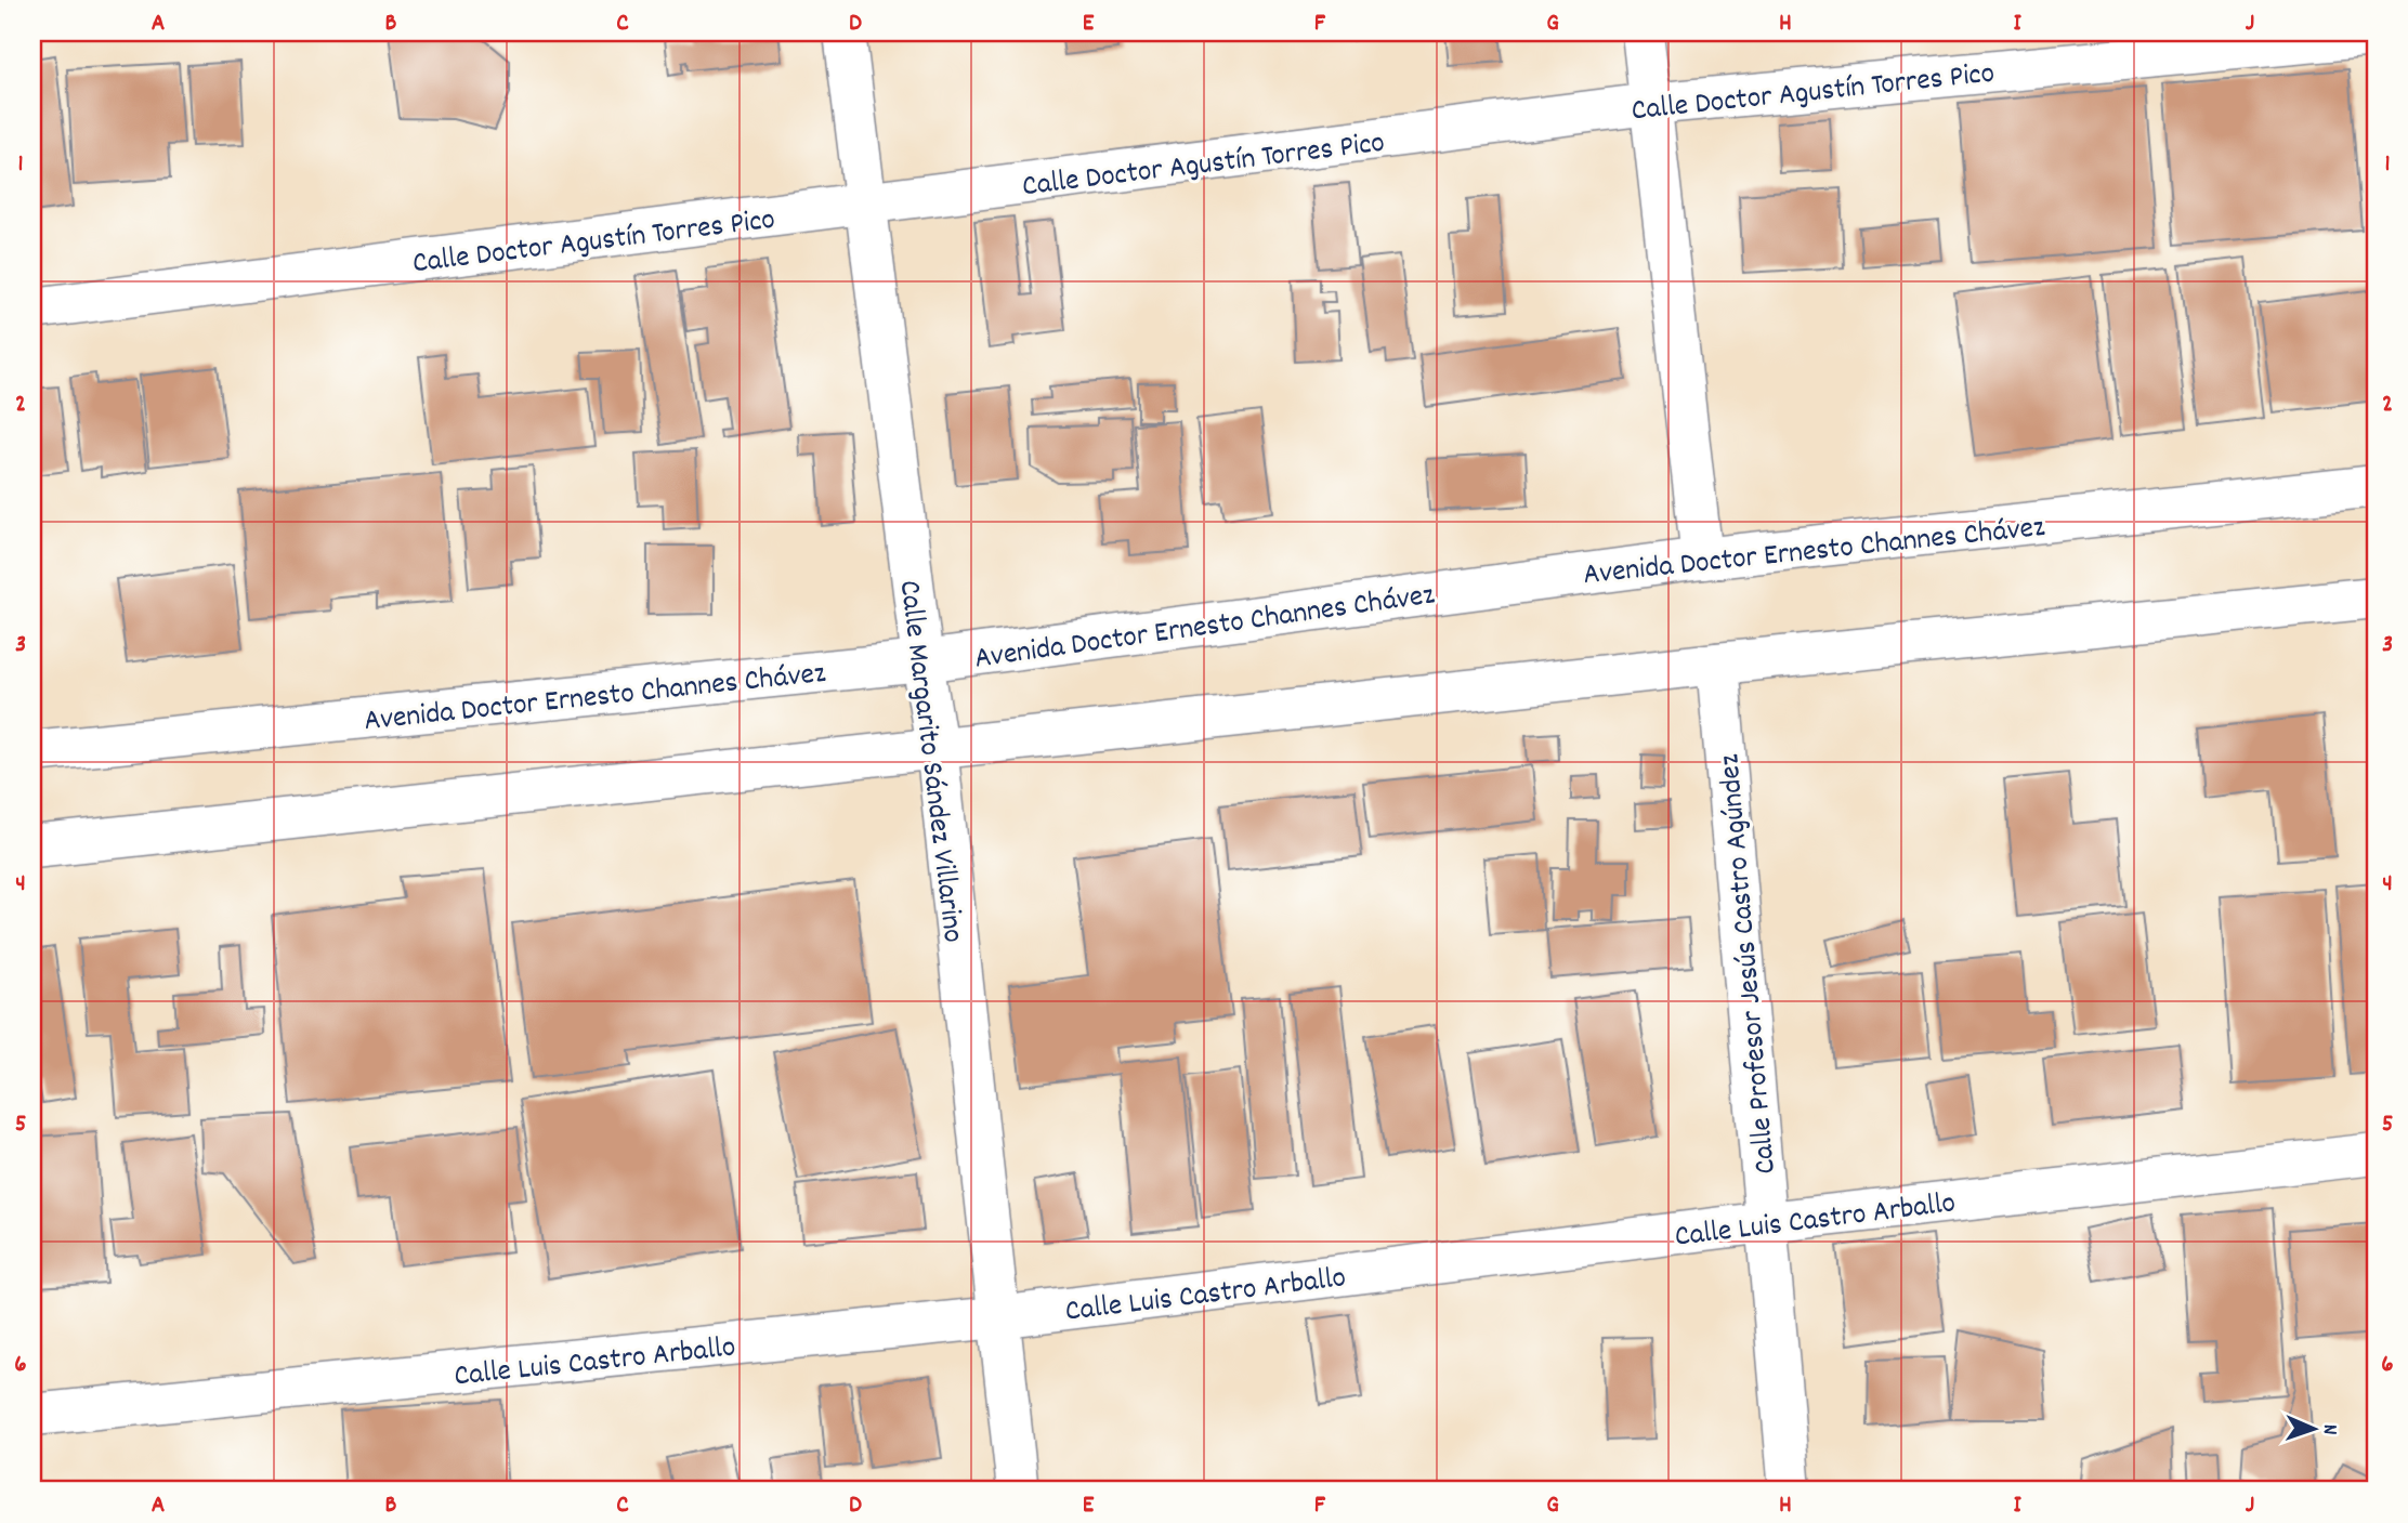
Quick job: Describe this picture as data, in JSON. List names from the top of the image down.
{
  "streets": {
    "street": [
      "Calle Doctor Agustín Torres Pico",
      "Avenida Doctor Ernesto Channes Chávez",
      "Calle Margarito Sández Villarino",
      "Calle Profesor Jesús Castro Agúndez",
      "Calle Luis Castro Arballo"
    ]
  },
  "crossings": [
    ["Calle Doctor Agustín Torres Pico", "Calle Margarito Sández Villarino"],
    ["Avenida Doctor Ernesto Channes Chávez", "Calle Margarito Sández Villarino"],
    ["Calle Margarito Sández Villarino", "Calle Luis Castro Arballo"],
    ["Calle Profesor Jesús Castro Agúndez", "Calle Luis Castro Arballo"]
  ],
  "north": "right",
  "grid": {
    "columns": [
      "A",
      "B",
      "C",
      "D",
      "E",
      "F",
      "G",
      "H",
      "I",
      "J"
    ],
    "rows": [
      "1",
      "2",
      "3",
      "4",
      "5",
      "6"
    ]
  }
}
